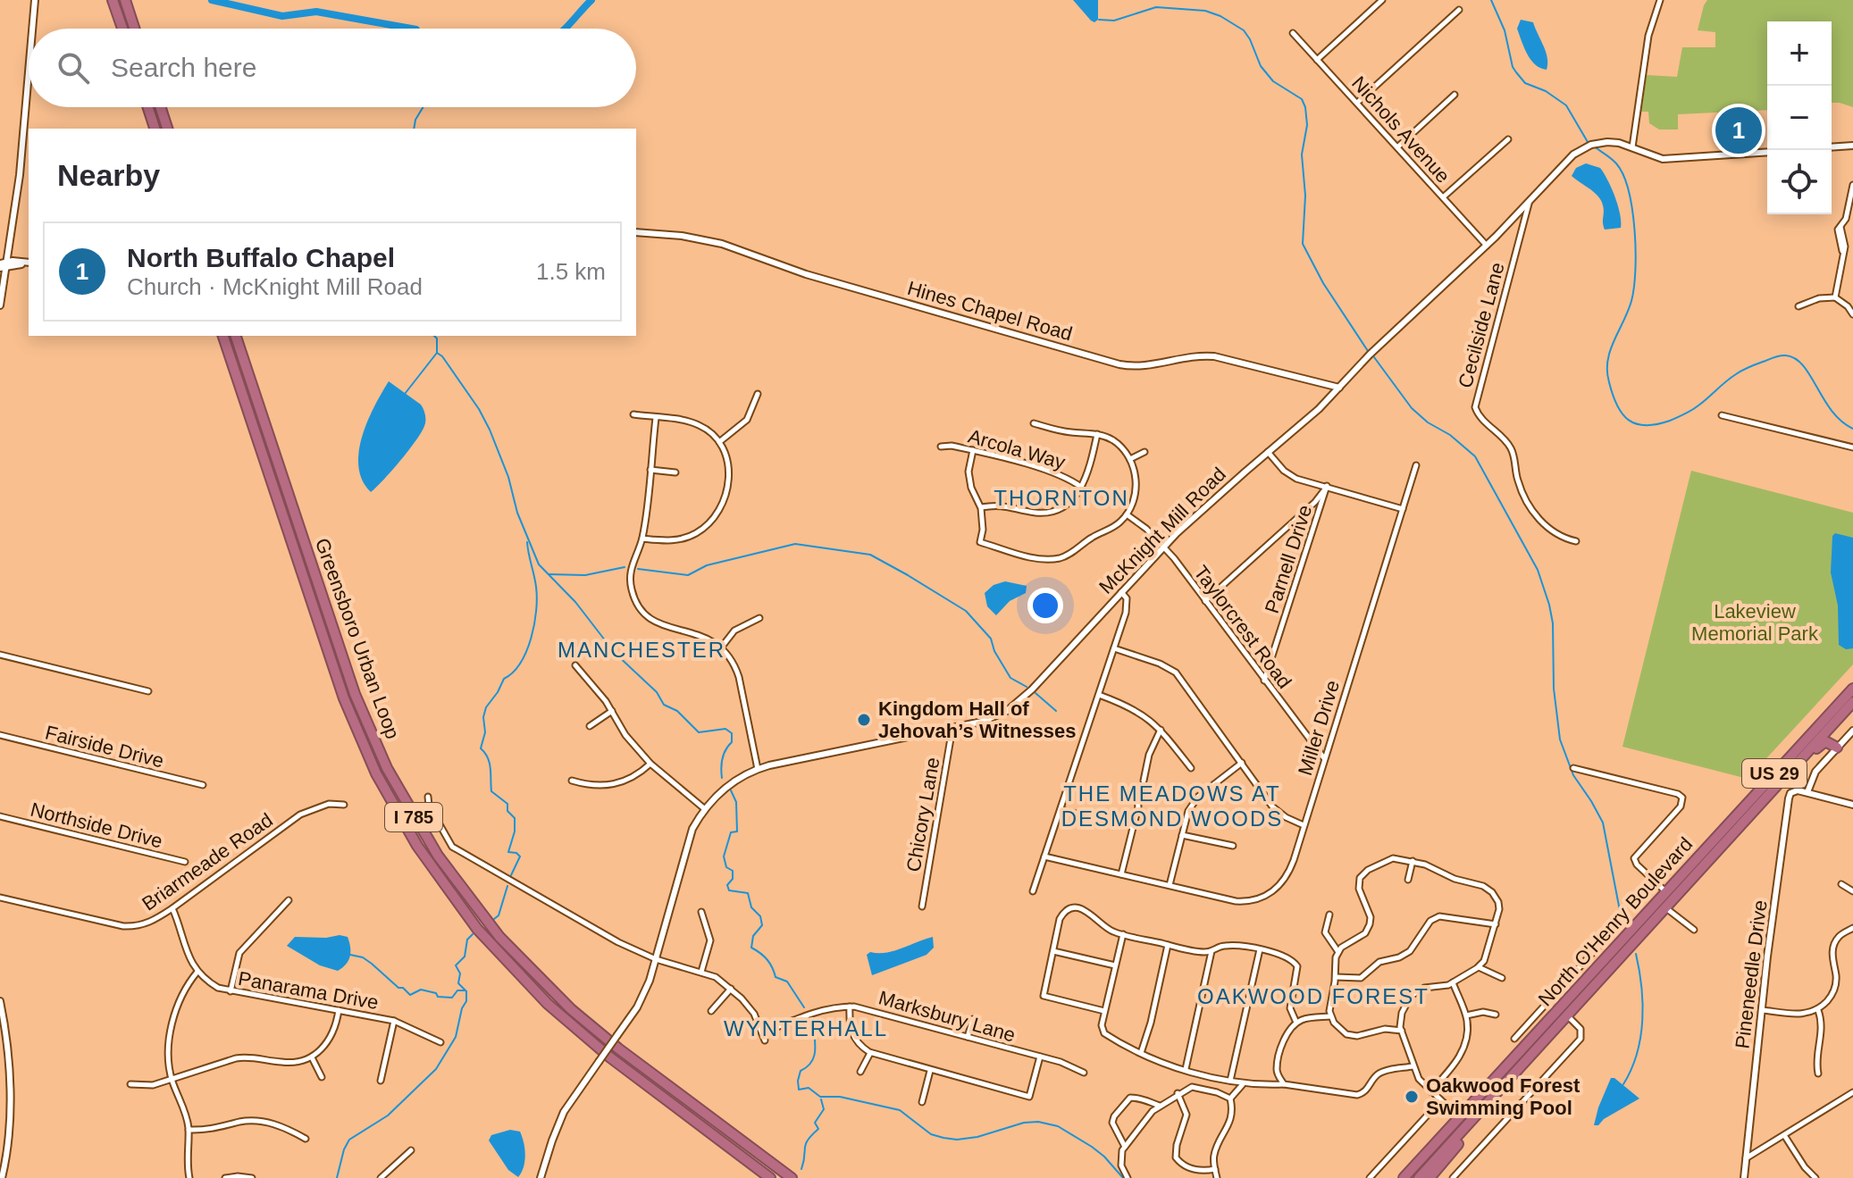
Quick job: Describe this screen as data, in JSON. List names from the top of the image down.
{
  "streets": {
    "highway": [
      "Greensboro Urban Loop",
      "US 29",
      "I 785",
      "North O'Henry Boulevard"
    ],
    "street": [
      "Nichols Avenue",
      "Hines Chapel Road",
      "Cecilside Lane",
      "Arcola Way",
      "McKnight Mill Road",
      "Parnell Drive",
      "Taylorcrest Road",
      "Miller Drive",
      "Fairside Drive",
      "Chicory Lane",
      "Northside Drive",
      "Briarmeade Road",
      "Pineneedle Drive",
      "Panarama Drive",
      "Marksbury Lane"
    ]
  },
  "crossings": [
    ["Nichols Avenue", "McKnight Mill Road"],
    ["Hines Chapel Road", "McKnight Mill Road"],
    ["Cecilside Lane", "McKnight Mill Road"],
    ["McKnight Mill Road", "Taylorcrest Road"],
    ["McKnight Mill Road", "Chicory Lane"],
    ["Parnell Drive", "Taylorcrest Road"],
    ["Taylorcrest Road", "Miller Drive"]
  ],
  "districts": [
    "THORNTON",
    "MANCHESTER",
    "THE MEADOWS AT DESMOND WOODS",
    "OAKWOOD FOREST",
    "WYNTERHALL"
  ],
  "parks": ["Lakeview Memorial Park"],
  "places": ["Kingdom Hall of Jehovah’s Witnesses", "Oakwood Forest Swimming Pool"],
  "page": {
    "map_buttons": ["+", "−"],
    "search": "Search here",
    "pins": "1",
    "heading": "Nearby",
    "list": [
      {
        "mark": "1",
        "name": "North Buffalo Chapel",
        "note": "Church · McKnight Mill Road",
        "value": "1.5 km"
      }
    ]
  }
}
